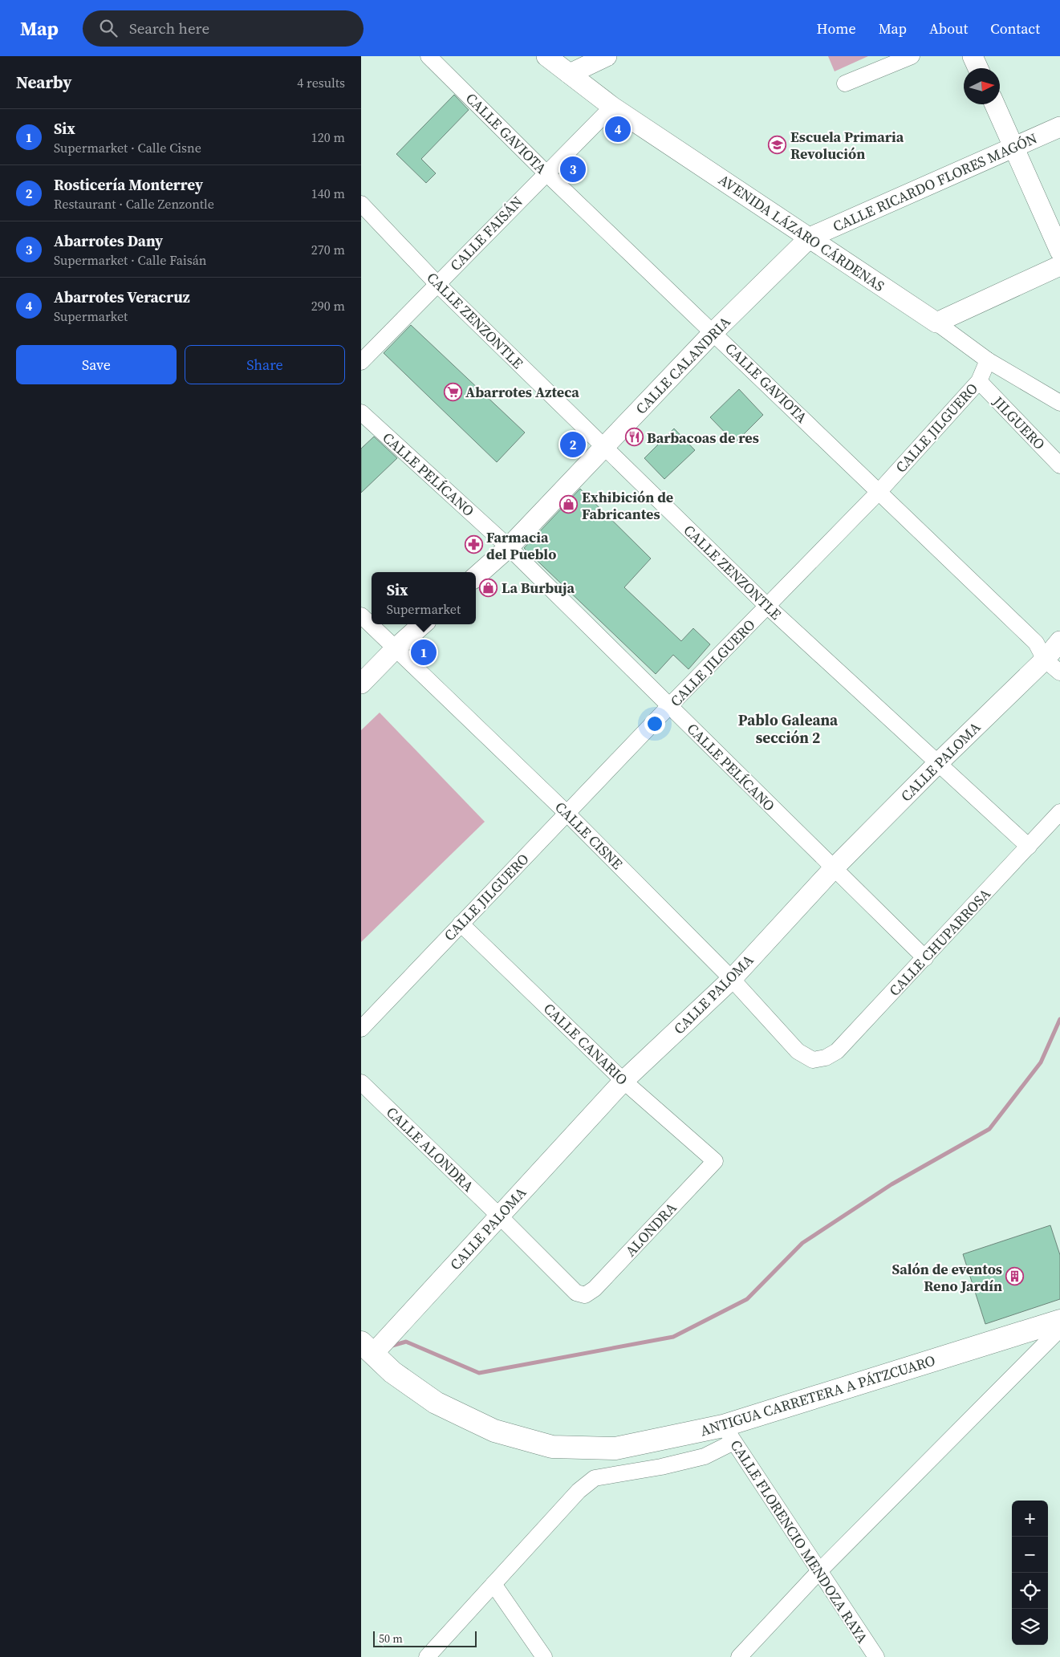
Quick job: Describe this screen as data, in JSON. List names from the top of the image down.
{
  "streets": {
    "main road": ["ANTIGUA CARRETERA A PÁTZCUARO"],
    "street": [
      "CALLE GAVIOTA",
      "CALLE RICARDO FLORES MAGÓN",
      "AVENIDA LÁZARO CÁRDENAS",
      "CALLE FAISÁN",
      "CALLE ZENZONTLE",
      "CALLE CALANDRIA",
      "JILGUERO",
      "CALLE JILGUERO",
      "CALLE PELÍCANO",
      "CALLE PALOMA",
      "CALLE CISNE",
      "CALLE CHUPARROSA",
      "CALLE CANARIO",
      "CALLE ALONDRA",
      "ALONDRA",
      "CALLE FLORENCIO MENDOZA RAYA"
    ]
  },
  "crossings": [
    ["CALLE GAVIOTA", "CALLE FAISÁN"],
    ["CALLE GAVIOTA", "CALLE CALANDRIA"],
    ["CALLE GAVIOTA", "CALLE JILGUERO"],
    ["CALLE GAVIOTA", "CALLE PALOMA"],
    ["CALLE RICARDO FLORES MAGÓN", "AVENIDA LÁZARO CÁRDENAS"],
    ["CALLE RICARDO FLORES MAGÓN", "CALLE CALANDRIA"],
    ["AVENIDA LÁZARO CÁRDENAS", "CALLE FAISÁN"],
    ["AVENIDA LÁZARO CÁRDENAS", "CALLE CALANDRIA"],
    ["AVENIDA LÁZARO CÁRDENAS", "CALLE JILGUERO"],
    ["CALLE FAISÁN", "CALLE ZENZONTLE"],
    ["CALLE ZENZONTLE", "CALLE CALANDRIA"],
    ["CALLE ZENZONTLE", "CALLE JILGUERO"],
    ["CALLE ZENZONTLE", "CALLE PALOMA"],
    ["CALLE ZENZONTLE", "CALLE CHUPARROSA"],
    ["CALLE CALANDRIA", "CALLE PELÍCANO"],
    ["JILGUERO", "CALLE JILGUERO"],
    ["CALLE JILGUERO", "CALLE PELÍCANO"],
    ["CALLE JILGUERO", "CALLE CISNE"],
    ["CALLE JILGUERO", "CALLE CANARIO"],
    ["CALLE PELÍCANO", "CALLE PALOMA"],
    ["CALLE PELÍCANO", "CALLE CHUPARROSA"],
    ["CALLE PALOMA", "CALLE CISNE"],
    ["CALLE PALOMA", "CALLE CANARIO"],
    ["CALLE PALOMA", "CALLE ALONDRA"],
    ["CALLE PALOMA", "ANTIGUA CARRETERA A PÁTZCUARO"],
    ["CALLE CISNE", "CALLE CHUPARROSA"],
    ["CALLE CANARIO", "ALONDRA"],
    ["CALLE ALONDRA", "ALONDRA"],
    ["ANTIGUA CARRETERA A PÁTZCUARO", "CALLE FLORENCIO MENDOZA RAYA"]
  ],
  "districts": ["Pablo Galeana sección 2"],
  "places": {
    "school or university": ["Escuela Primaria Revolución"],
    "supermarket": ["Abarrotes Azteca"],
    "restaurant": ["Barbacoas de res"],
    "shop": ["Exhibición de Fabricantes", "La Burbuja"],
    "pharmacy": ["Farmacia del Pueblo"],
    "building": ["Salón de eventos Reno Jardín"]
  },
  "scale_bar": "50 m",
  "north": "right",
  "page": {
    "header": "Map",
    "search": "Search here",
    "nav": [
      "Home",
      "Map",
      "About",
      "Contact"
    ],
    "heading": ["Nearby", "4 results"],
    "list": [
      {
        "mark": "1",
        "name": "Six",
        "note": "Supermarket · Calle Cisne",
        "value": "120 m"
      },
      {
        "mark": "2",
        "name": "Rosticería Monterrey",
        "note": "Restaurant · Calle Zenzontle",
        "value": "140 m"
      },
      {
        "mark": "3",
        "name": "Abarrotes Dany",
        "note": "Supermarket · Calle Faisán",
        "value": "270 m"
      },
      {
        "mark": "4",
        "name": "Abarrotes Veracruz",
        "note": "Supermarket",
        "value": "290 m"
      }
    ],
    "pins": [
      "4",
      "3",
      "2",
      "1"
    ],
    "buttons": ["Save", "Share"],
    "popup": ["Six", "Supermarket"],
    "map_buttons": ["+", "−"],
    "scale": "50 m"
  }
}
